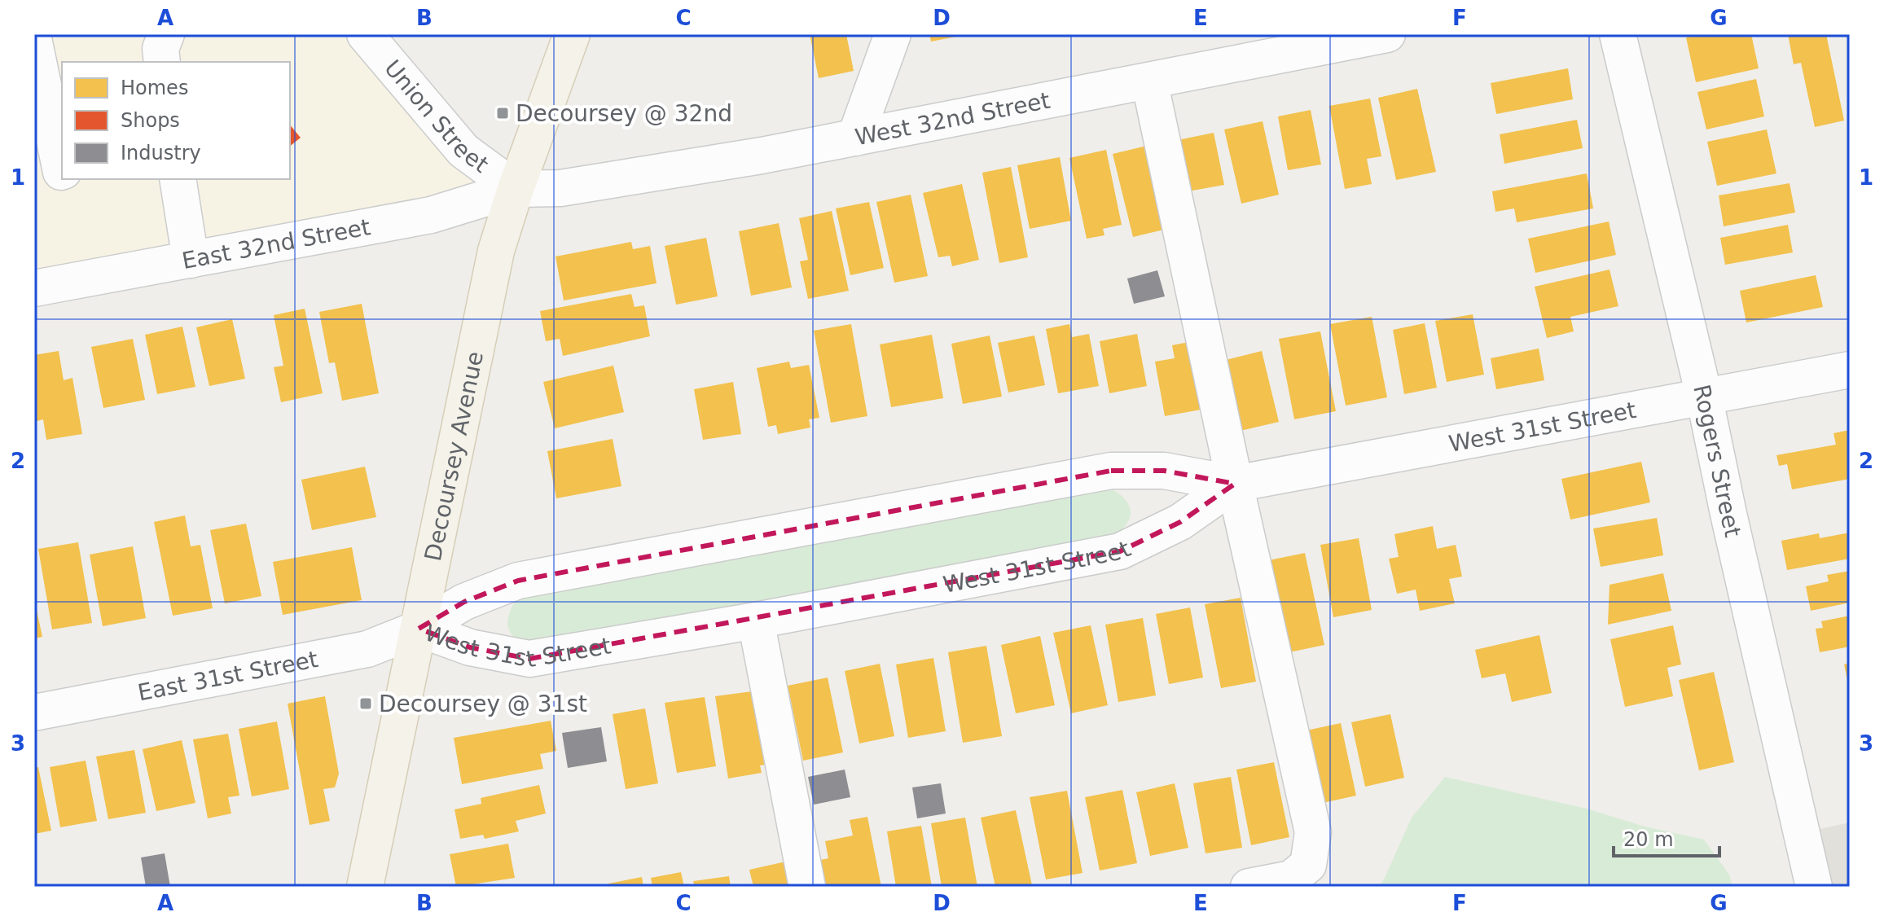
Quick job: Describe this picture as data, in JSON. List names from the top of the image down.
{
  "streets": {
    "main road": ["Decoursey Avenue"],
    "street": [
      "Union Street",
      "West 32nd Street",
      "East 32nd Street",
      "West 31st Street",
      "Rogers Street",
      "East 31st Street"
    ]
  },
  "crossings": [
    ["Union Street", "West 32nd Street"],
    ["Union Street", "East 32nd Street"],
    ["Union Street", "Decoursey Avenue"],
    ["West 32nd Street", "East 32nd Street"],
    ["West 32nd Street", "Decoursey Avenue"],
    ["East 32nd Street", "Decoursey Avenue"],
    ["West 31st Street", "Decoursey Avenue"],
    ["West 31st Street", "Rogers Street"],
    ["West 31st Street", "East 31st Street"],
    ["Decoursey Avenue", "East 31st Street"]
  ],
  "places": {
    "transit": ["Decoursey @ 32nd", "Decoursey @ 31st"]
  },
  "legend": ["Homes", "Shops", "Industry"],
  "scale_bar": "20 m",
  "grid": {
    "columns": [
      "A",
      "B",
      "C",
      "D",
      "E",
      "F",
      "G"
    ],
    "rows": ["1", "2", "3"]
  }
}
